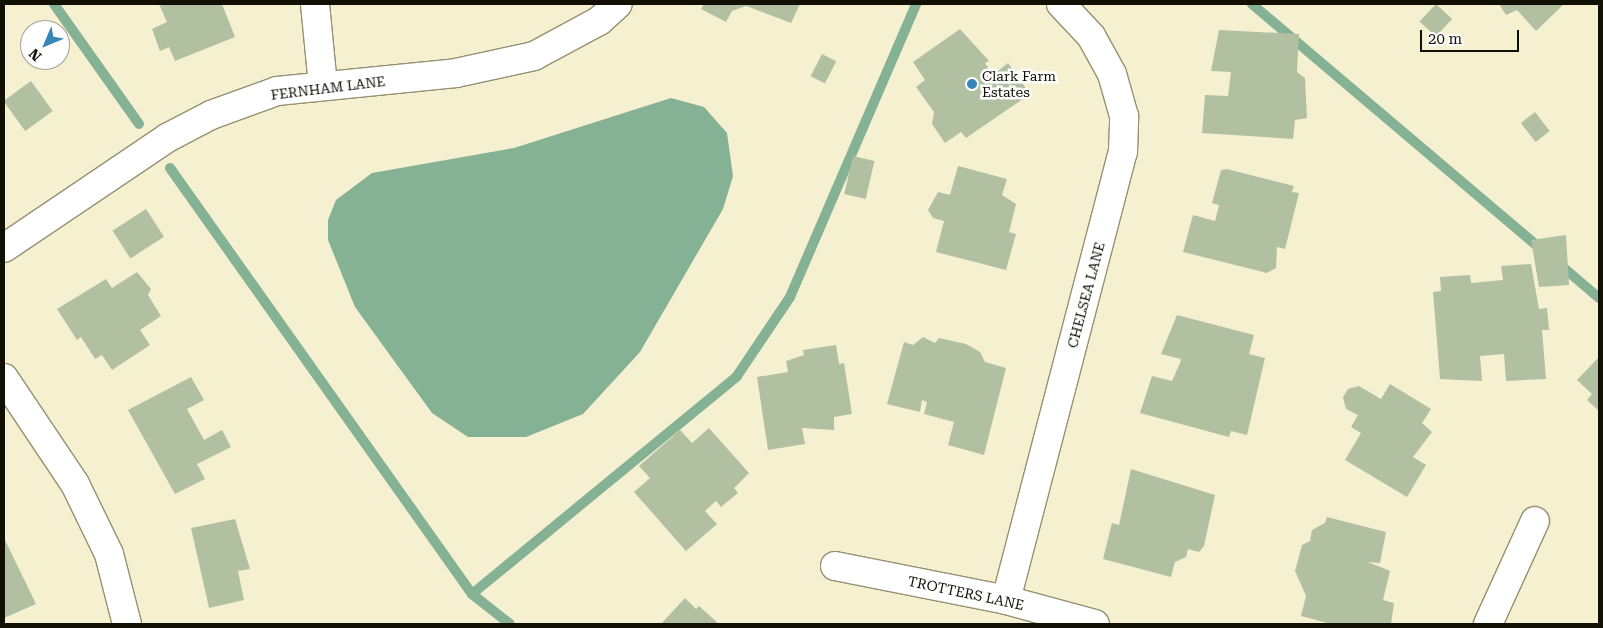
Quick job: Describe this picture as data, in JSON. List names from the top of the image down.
{
  "streets": {
    "street": ["FERNHAM LANE", "CHELSEA LANE", "TROTTERS LANE"]
  },
  "crossings": [
    ["CHELSEA LANE", "TROTTERS LANE"]
  ],
  "places": ["Clark Farm Estates"],
  "scale_bar": "20 m",
  "north": "bottom left"
}
